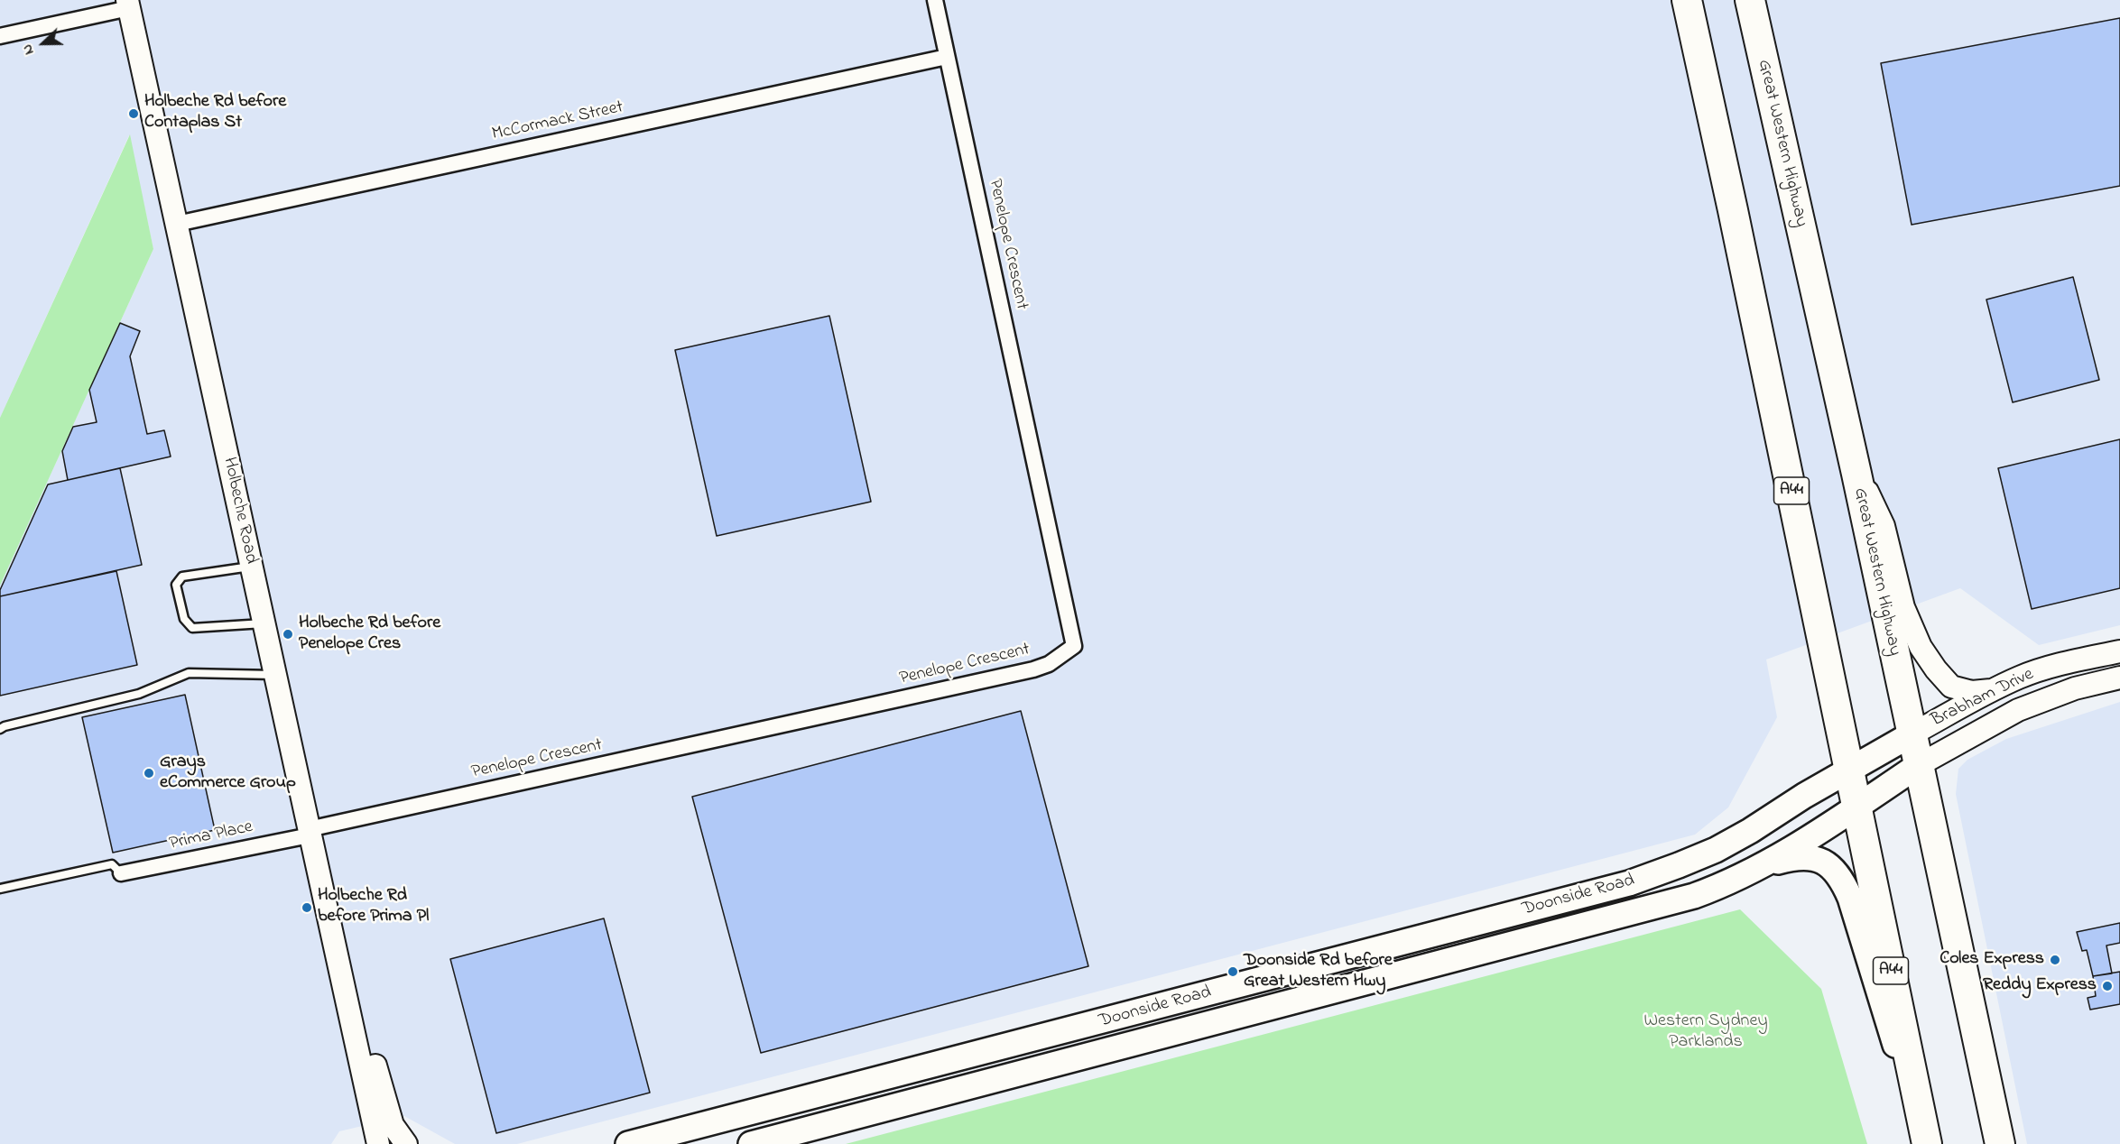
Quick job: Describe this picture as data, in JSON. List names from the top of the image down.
{
  "streets": {
    "highway": ["Great Western Highway", "A44"],
    "main road": ["Doonside Road"],
    "street": [
      "McCormack Street",
      "Penelope Crescent",
      "Holbeche Road",
      "Brabham Drive",
      "Prima Place"
    ]
  },
  "crossings": [
    ["McCormack Street", "Penelope Crescent"],
    ["McCormack Street", "Holbeche Road"],
    ["Great Western Highway", "Brabham Drive"],
    ["Great Western Highway", "Doonside Road"],
    ["Penelope Crescent", "Holbeche Road"],
    ["Penelope Crescent", "Prima Place"],
    ["A44", "Doonside Road"],
    ["Holbeche Road", "Prima Place"],
    ["Brabham Drive", "Doonside Road"]
  ],
  "parks": ["Western Sydney Parklands"],
  "places": [
    "Holbeche Rd before Contaplas St",
    "Holbeche Rd before Penelope Cres",
    "Grays eCommerce Group",
    "Holbeche Rd before Prima Pl",
    "Coles Express",
    "Doonside Rd before Great Western Hwy",
    "Reddy Express"
  ],
  "north": "left"
}
